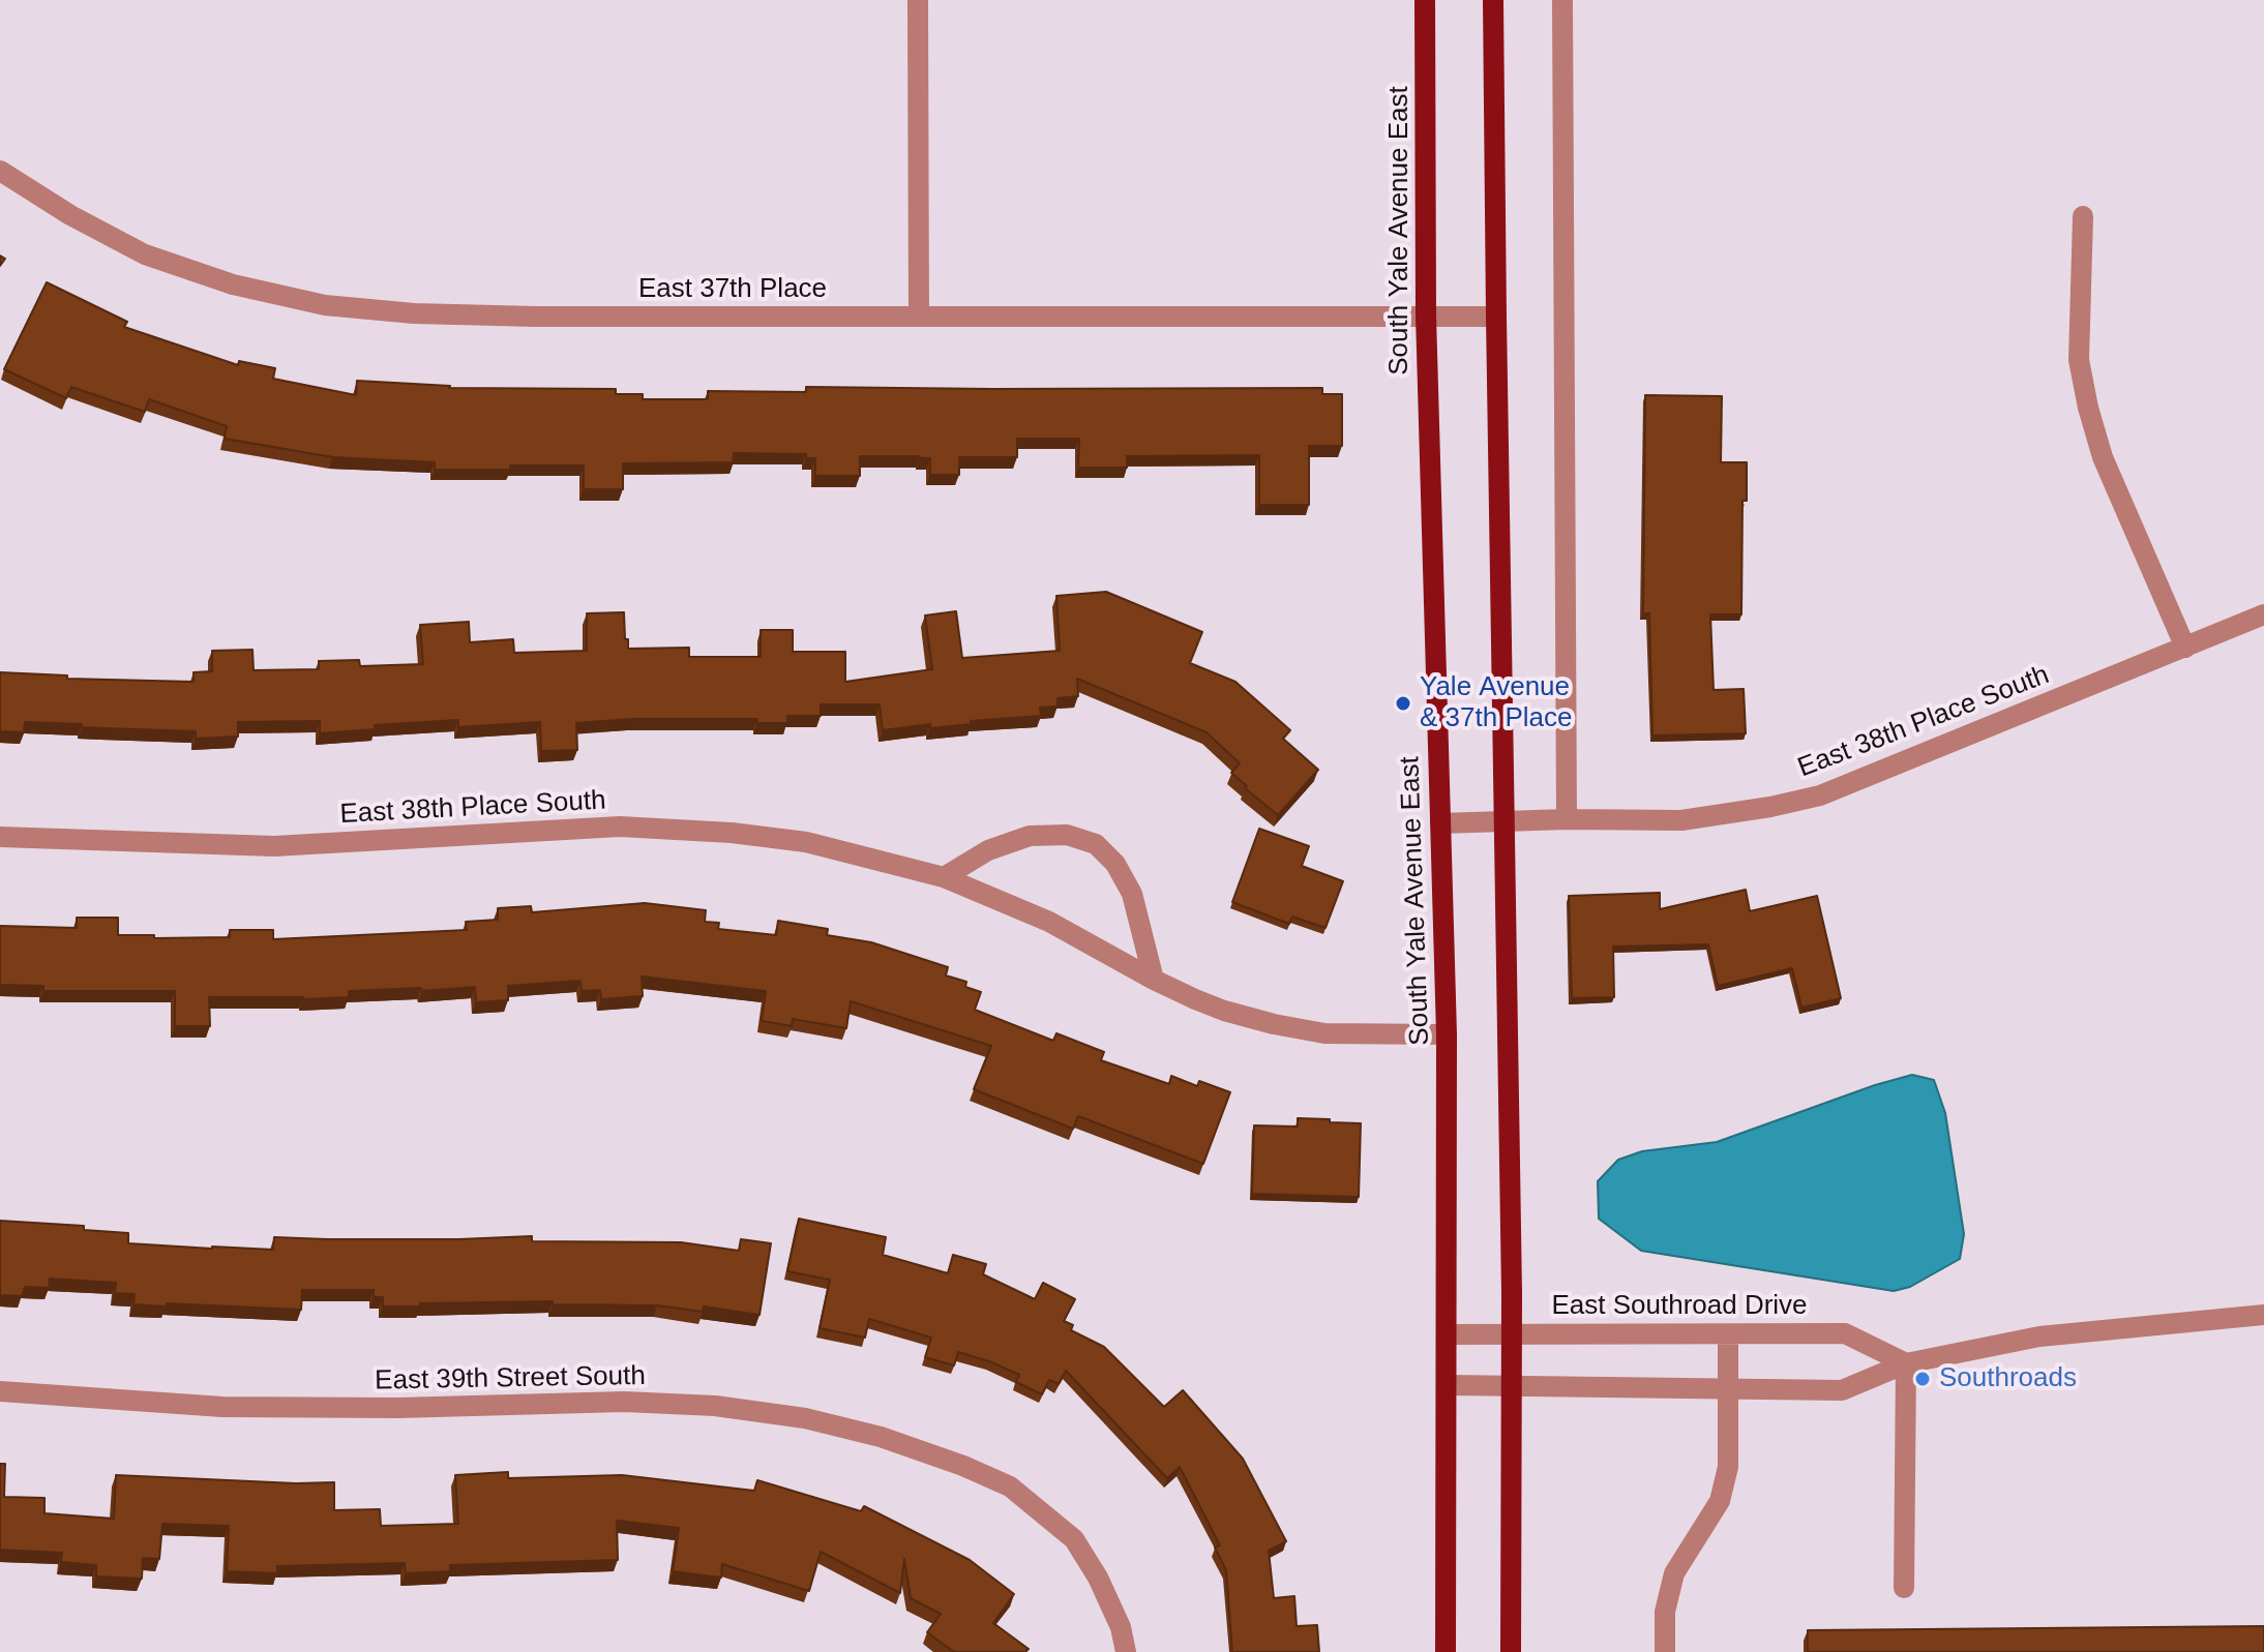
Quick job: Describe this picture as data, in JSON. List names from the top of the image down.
{
  "streets": {
    "main road": ["South Yale Avenue East"],
    "street": [
      "East 37th Place",
      "East 38th Place South",
      "East Southroad Drive",
      "East 39th Street South"
    ]
  },
  "crossings": [
    ["South Yale Avenue East", "East 37th Place"],
    ["South Yale Avenue East", "East 38th Place South"],
    ["South Yale Avenue East", "East Southroad Drive"]
  ],
  "places": ["Yale Avenue & 37th Place", "Southroads"]
}
